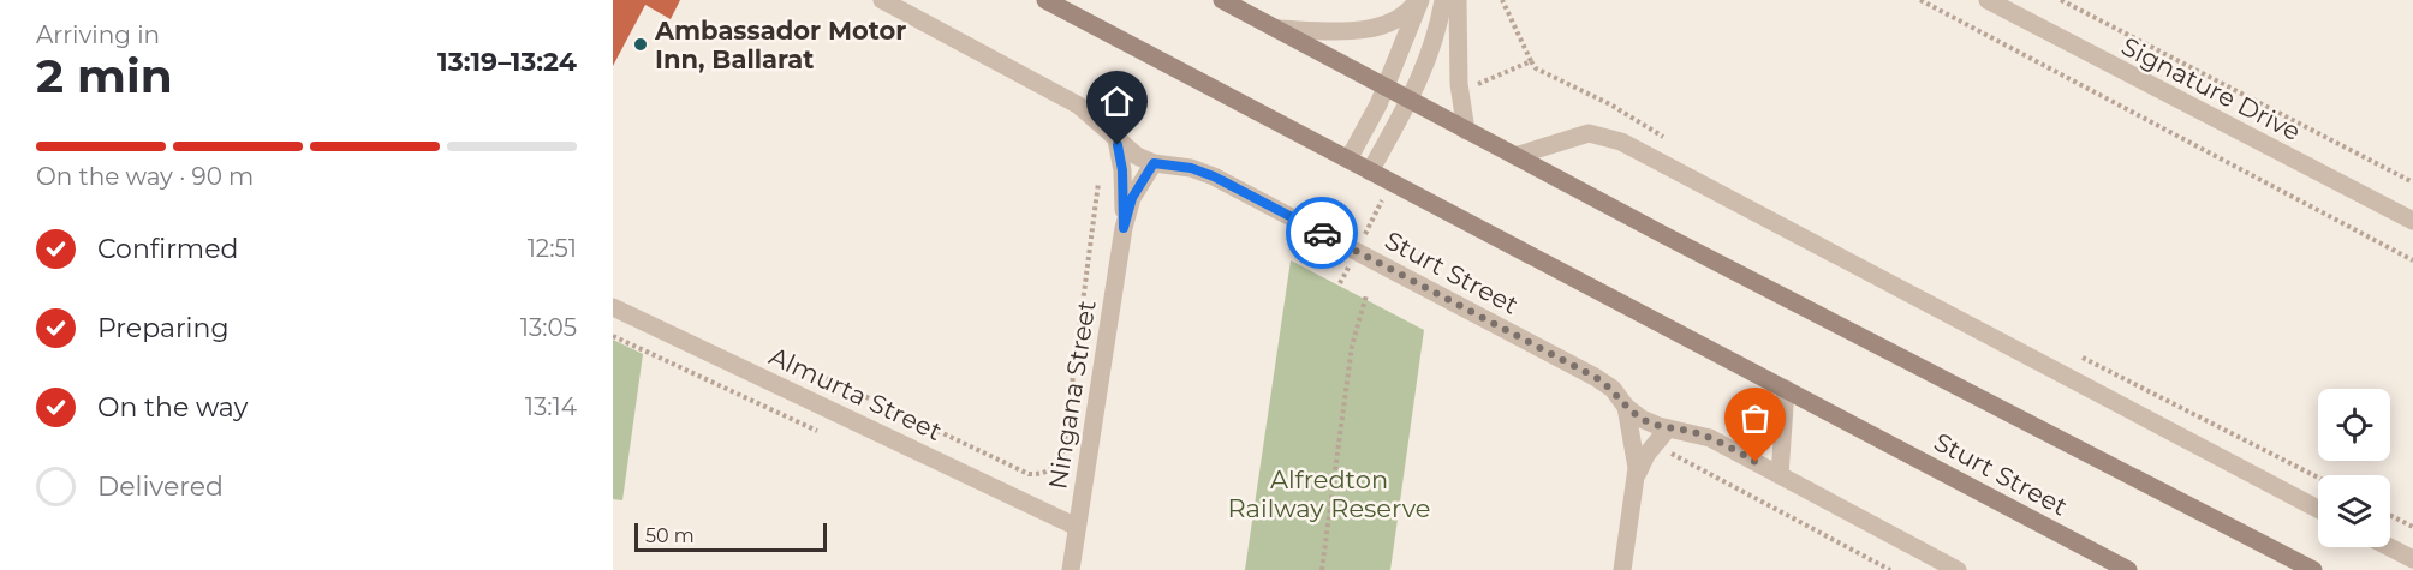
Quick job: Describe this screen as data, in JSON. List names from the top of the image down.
{
  "streets": {
    "main road": ["Sturt Street"],
    "street": ["Signature Drive", "Almurta Street", "Ningana Street"]
  },
  "crossings": [
    ["Sturt Street", "Ningana Street"],
    ["Almurta Street", "Ningana Street"]
  ],
  "parks": ["Alfredton Railway Reserve"],
  "places": ["Ambassador Motor Inn, Ballarat"],
  "scale_bar": "50 m",
  "page": {
    "heading": ["2 min", "Arriving in", "13:19–13:24"],
    "bar": "On the way · 90 m",
    "list": [
      ["Confirmed", "12:51"],
      ["Preparing", "13:05"],
      ["On the way", "13:14"],
      "Delivered"
    ],
    "scale": "50 m"
  }
}
